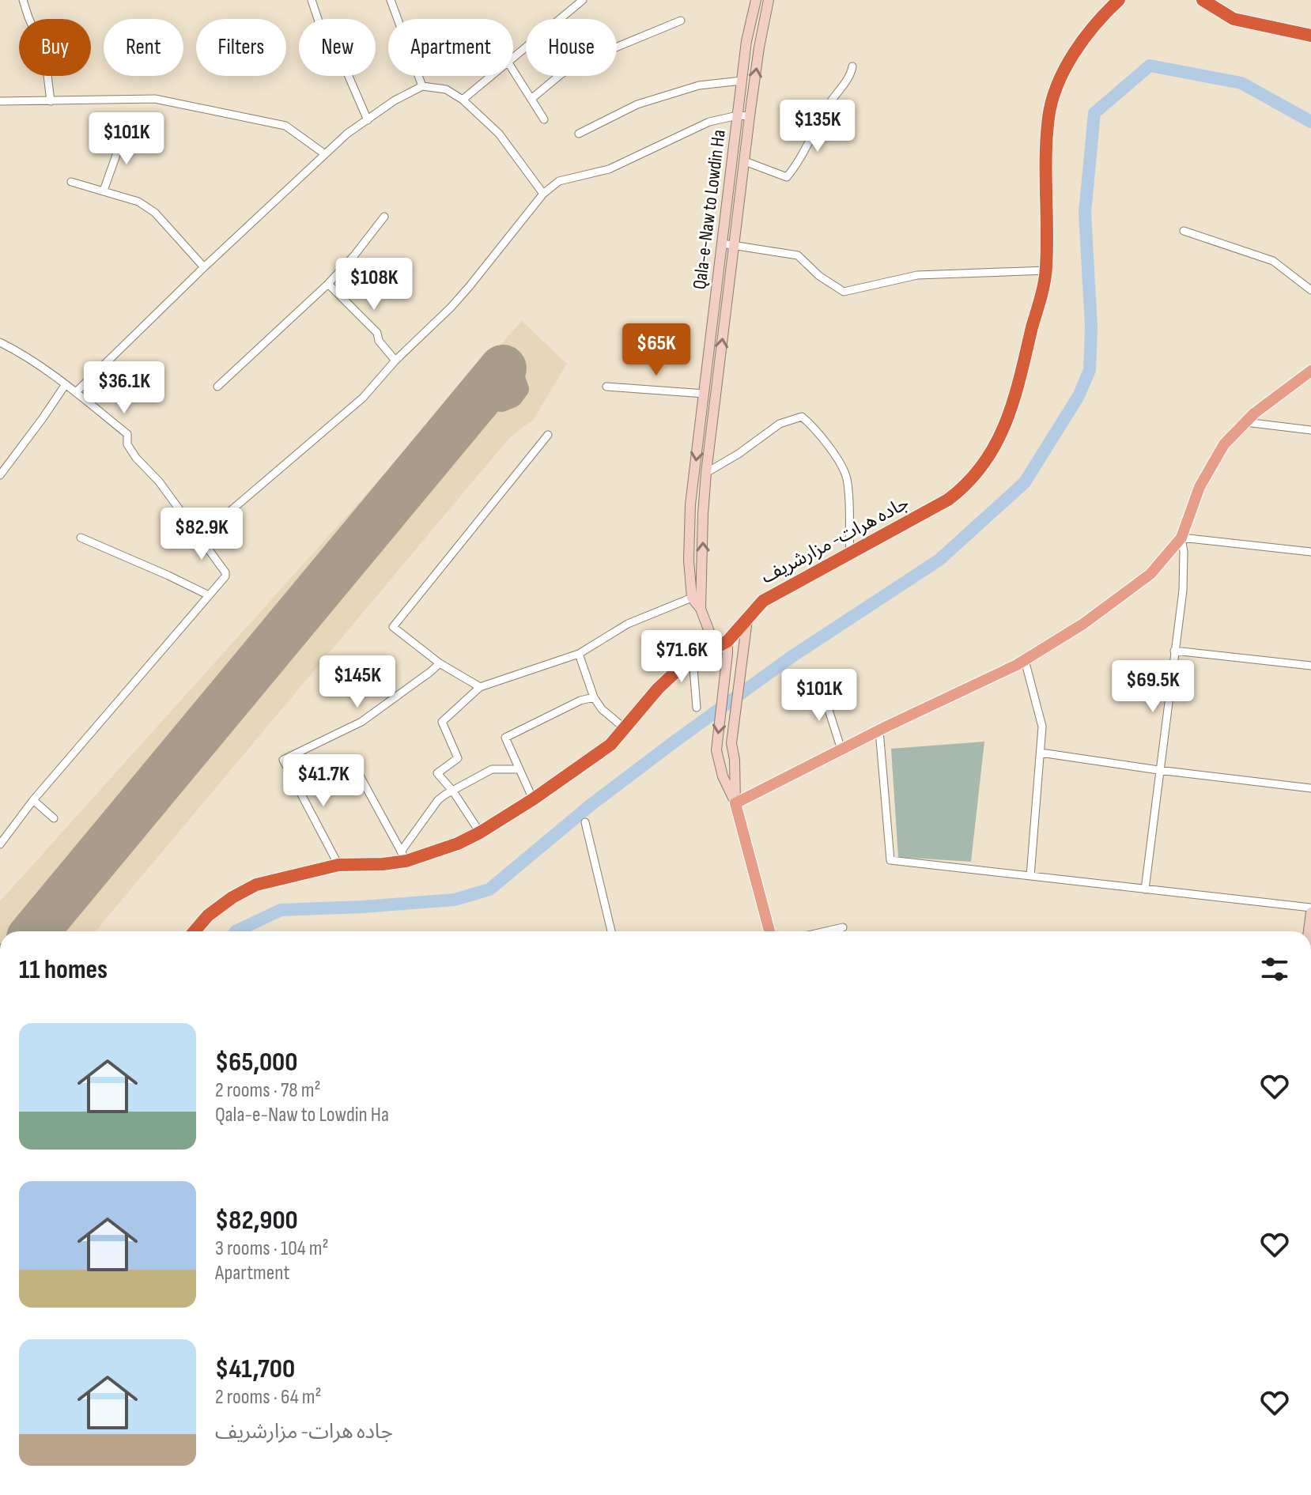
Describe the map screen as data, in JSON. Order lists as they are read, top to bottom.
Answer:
{
  "streets": {
    "highway": ["جاده هرات- مزارشریف"],
    "main road": ["Qala-e-Naw to Lowdin Ha"]
  },
  "crossings": [
    ["Qala-e-Naw to Lowdin Ha", "جاده هرات- مزارشریف"]
  ],
  "page": {
    "chip": [
      "Buy",
      "Rent",
      "Filters",
      "New",
      "Apartment",
      "House"
    ],
    "price": [
      "$135K",
      "$101K",
      "$108K",
      "$65K",
      "$36.1K",
      "$82.9K",
      "$71.6K",
      "$145K",
      "$69.5K",
      "$101K",
      "$41.7K"
    ],
    "heading": "11 homes",
    "list": [
      {
        "name": "$65,000",
        "note": "2 rooms · 78 m² · Qala-e-Naw to Lowdin Ha"
      },
      {
        "name": "$82,900",
        "note": "3 rooms · 104 m² · Apartment"
      },
      {
        "name": "$41,700",
        "note": "2 rooms · 64 m² · جاده هرات- مزارشریف"
      }
    ]
  }
}
